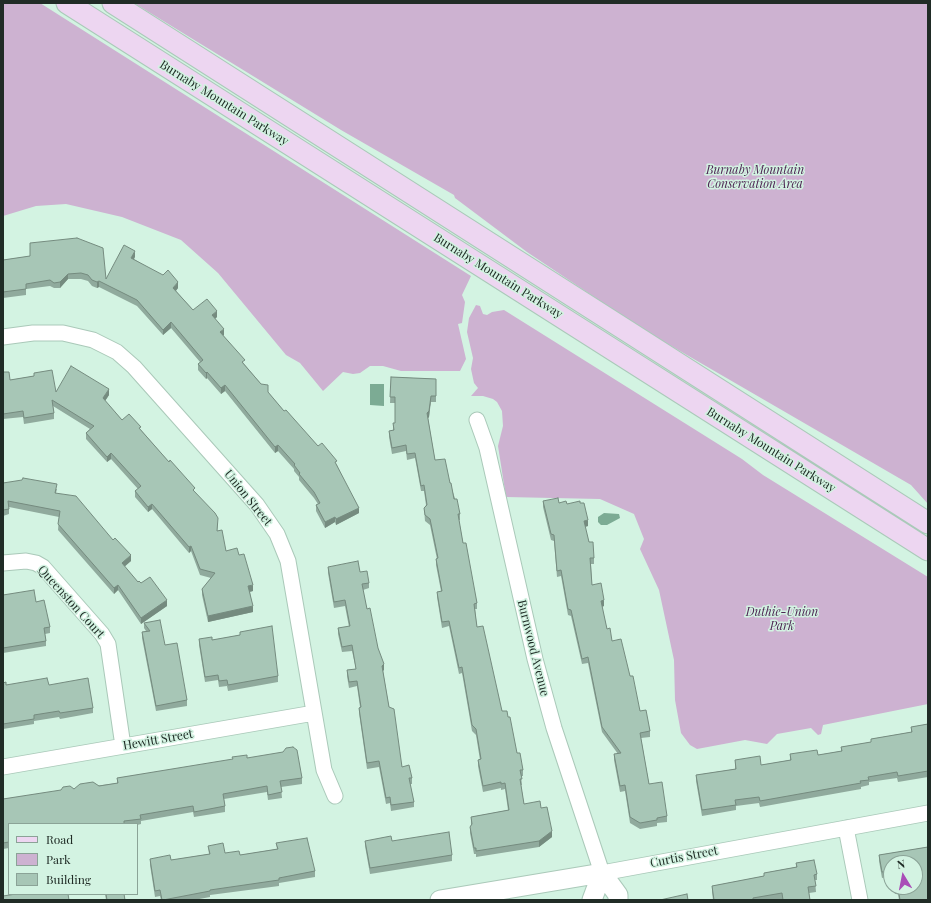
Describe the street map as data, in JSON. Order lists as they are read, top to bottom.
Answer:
{
  "streets": {
    "main road": ["Burnaby Mountain Parkway"],
    "street": [
      "Union Street",
      "Queenston Court",
      "Burnwood Avenue",
      "Hewitt Street",
      "Curtis Street"
    ]
  },
  "crossings": [
    ["Union Street", "Hewitt Street"],
    ["Queenston Court", "Hewitt Street"],
    ["Burnwood Avenue", "Curtis Street"]
  ],
  "parks": ["Burnaby Mountain Conservation Area", "Duthie-Union Park"],
  "legend": ["Road", "Park", "Building"],
  "north": "top"
}
